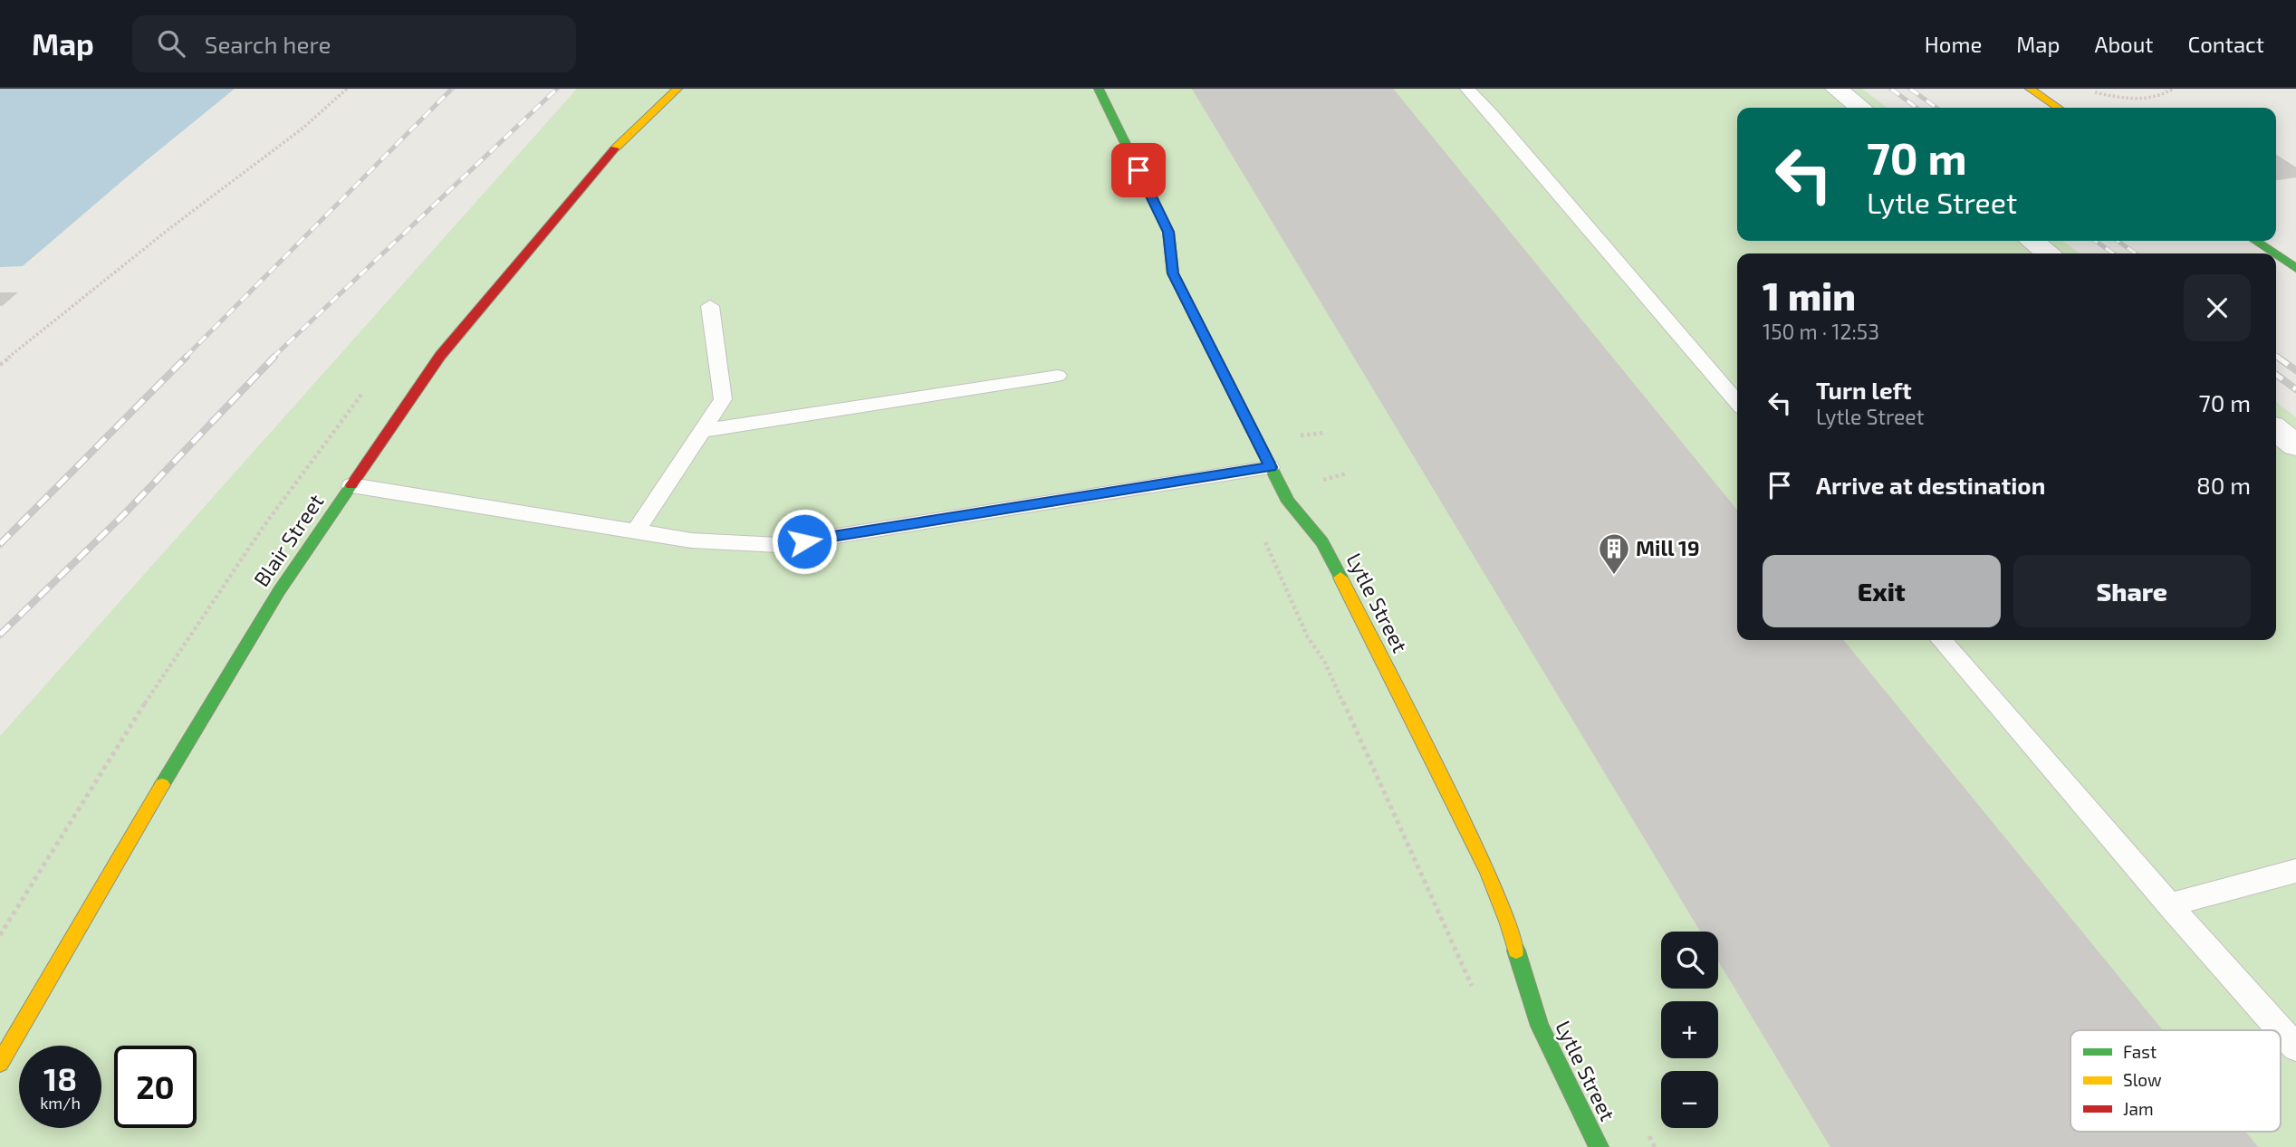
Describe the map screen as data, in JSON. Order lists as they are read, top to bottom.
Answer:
{
  "streets": {
    "street": ["Blair Street", "Lytle Street"]
  },
  "places": {
    "building": ["Mill 19"]
  },
  "legend": ["Fast", "Slow", "Jam"],
  "page": {
    "header": "Map",
    "search": "Search here",
    "nav": [
      "Home",
      "Map",
      "About",
      "Contact"
    ],
    "turn": ["70 m", "Lytle Street"],
    "heading": ["1 min", "150 m · 12:53"],
    "list": [
      {
        "name": "Turn left",
        "note": "Lytle Street",
        "value": "70 m"
      },
      {
        "name": "Arrive at destination",
        "value": "80 m"
      }
    ],
    "buttons": ["Exit", "Share"],
    "map_buttons": ["+", "−"],
    "speed": "18 km/h",
    "limit": "20"
  }
}
